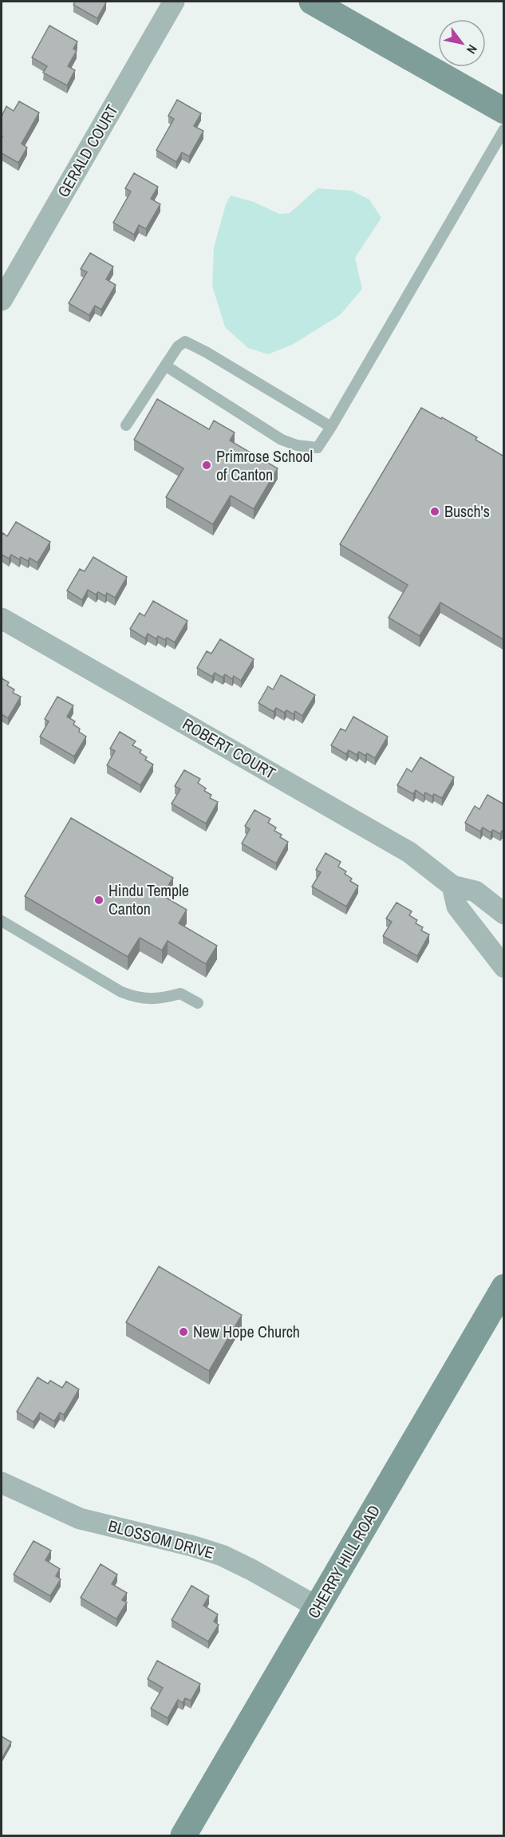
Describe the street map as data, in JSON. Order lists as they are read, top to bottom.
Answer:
{
  "streets": {
    "main road": ["CHERRY HILL ROAD"],
    "street": ["GERALD COURT", "ROBERT COURT", "BLOSSOM DRIVE"]
  },
  "crossings": [
    ["BLOSSOM DRIVE", "CHERRY HILL ROAD"]
  ],
  "places": [
    "Primrose School of Canton",
    "Busch's",
    "Hindu Temple Canton",
    "New Hope Church"
  ],
  "north": "bottom right"
}
